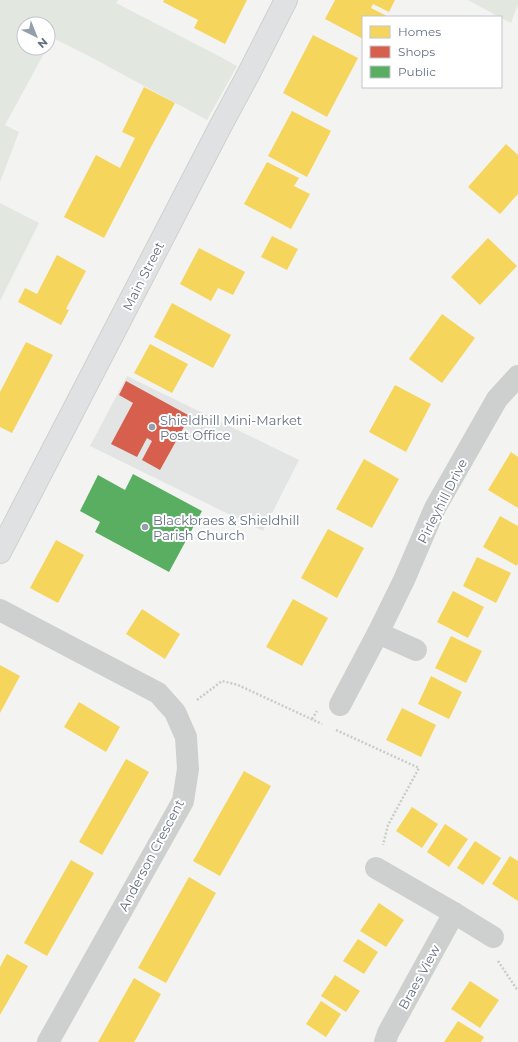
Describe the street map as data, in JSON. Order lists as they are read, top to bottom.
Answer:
{
  "streets": {
    "main road": ["Main Street"],
    "street": ["Pirleyhill Drive", "Anderson Crescent", "Braes View"]
  },
  "places": ["Shieldhill Mini-Market Post Office", "Blackbraes & Shieldhill Parish Church"],
  "legend": ["Homes", "Shops", "Public"],
  "north": "bottom right"
}
